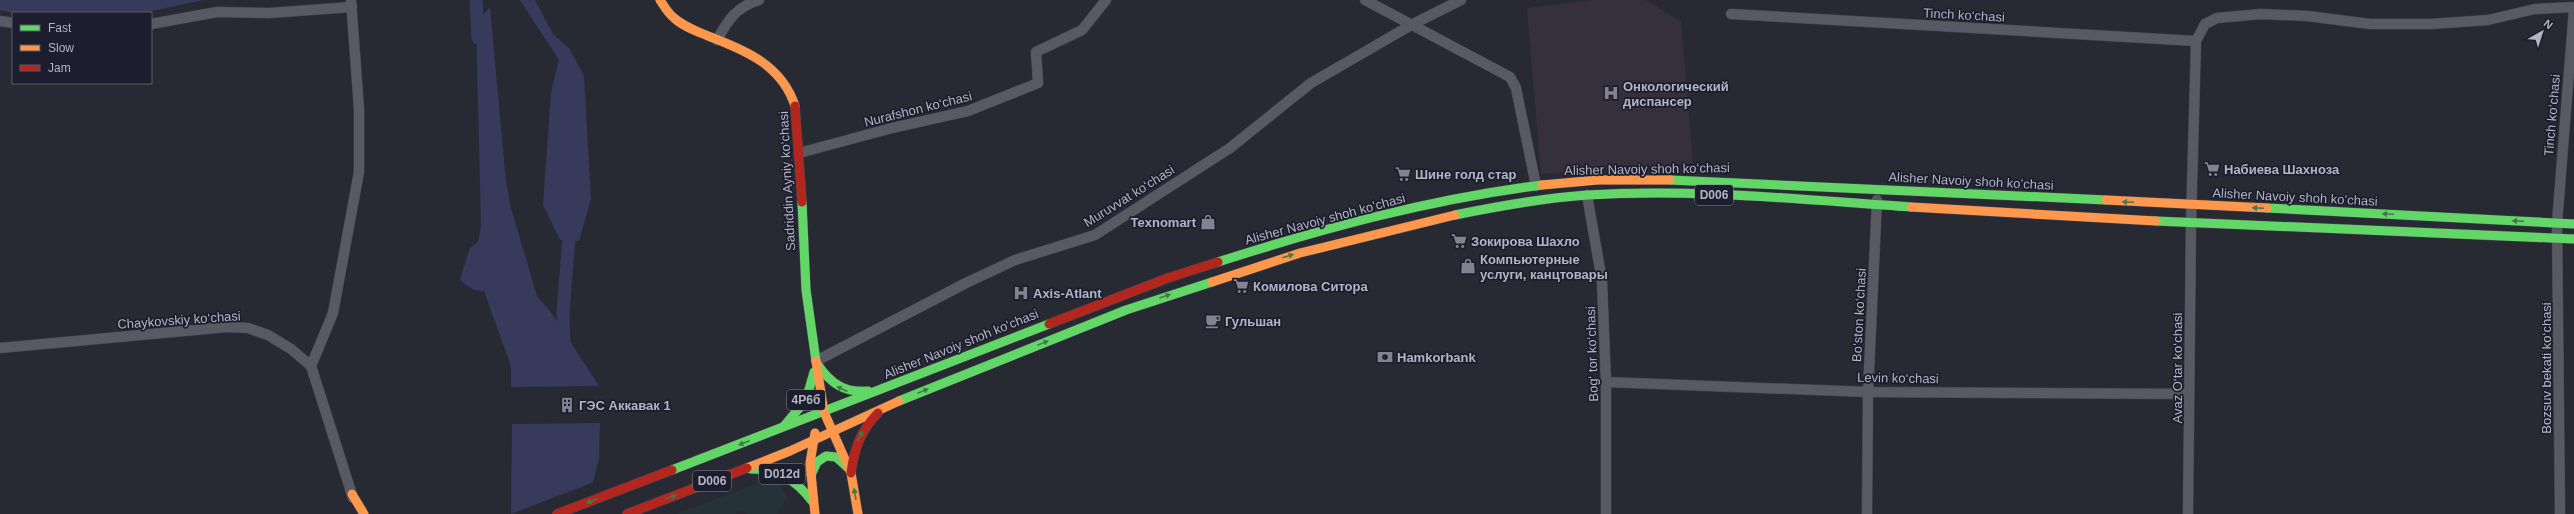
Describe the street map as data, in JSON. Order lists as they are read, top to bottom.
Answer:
{
  "streets": {
    "main road": [
      "Alisher Navoiy shoh koʻchasi",
      "Sadriddin Ayniy ko‘chasi",
      "D006",
      "4Р6б",
      "D012d"
    ],
    "street": [
      "Tinch ko‘chasi",
      "Nurafshon ko‘chasi",
      "Muruvvat ko‘chasi",
      "Bo‘ston ko‘chasi",
      "Chaykovskiy ko‘chasi",
      "Bog‘ tor ko‘chasi",
      "Avaz O‘tar ko‘chasi",
      "Bozsuv bekati ko‘chasi",
      "Levin ko‘chasi"
    ]
  },
  "crossings": [
    ["Tinch ko‘chasi", "Alisher Navoiy shoh koʻchasi"],
    ["Tinch ko‘chasi", "Bozsuv bekati ko‘chasi"],
    ["Nurafshon ko‘chasi", "Sadriddin Ayniy ko‘chasi"],
    ["Alisher Navoiy shoh koʻchasi", "Sadriddin Ayniy ko‘chasi"],
    ["Alisher Navoiy shoh koʻchasi", "Bo‘ston ko‘chasi"],
    ["Alisher Navoiy shoh koʻchasi", "Bog‘ tor ko‘chasi"],
    ["Alisher Navoiy shoh koʻchasi", "Avaz O‘tar ko‘chasi"],
    ["Alisher Navoiy shoh koʻchasi", "Bozsuv bekati ko‘chasi"],
    ["Alisher Navoiy shoh koʻchasi", "4Р6б"],
    ["Alisher Navoiy shoh koʻchasi", "D012d"],
    ["Sadriddin Ayniy ko‘chasi", "Muruvvat ko‘chasi"],
    ["Sadriddin Ayniy ko‘chasi", "4Р6б"],
    ["Sadriddin Ayniy ko‘chasi", "D012d"],
    ["Muruvvat ko‘chasi", "4Р6б"],
    ["Bo‘ston ko‘chasi", "Levin ko‘chasi"],
    ["Bog‘ tor ko‘chasi", "Levin ko‘chasi"],
    ["Avaz O‘tar ko‘chasi", "Levin ko‘chasi"]
  ],
  "places": {
    "hospital": ["Онкологический диспансер", "Axis-Atlant"],
    "supermarket": [
      "Набиева Шахноза",
      "Шине голд стар",
      "Зокирова Шахло",
      "Комилова Ситора"
    ],
    "shop": ["Texnomart", "Компьютерные услуги, канцтовары"],
    "cafe": ["Гульшан"],
    "bank": ["Hamkorbank"],
    "building": ["ГЭС Аккавак 1"]
  },
  "legend": ["Fast", "Slow", "Jam"],
  "north": "top right"
}
